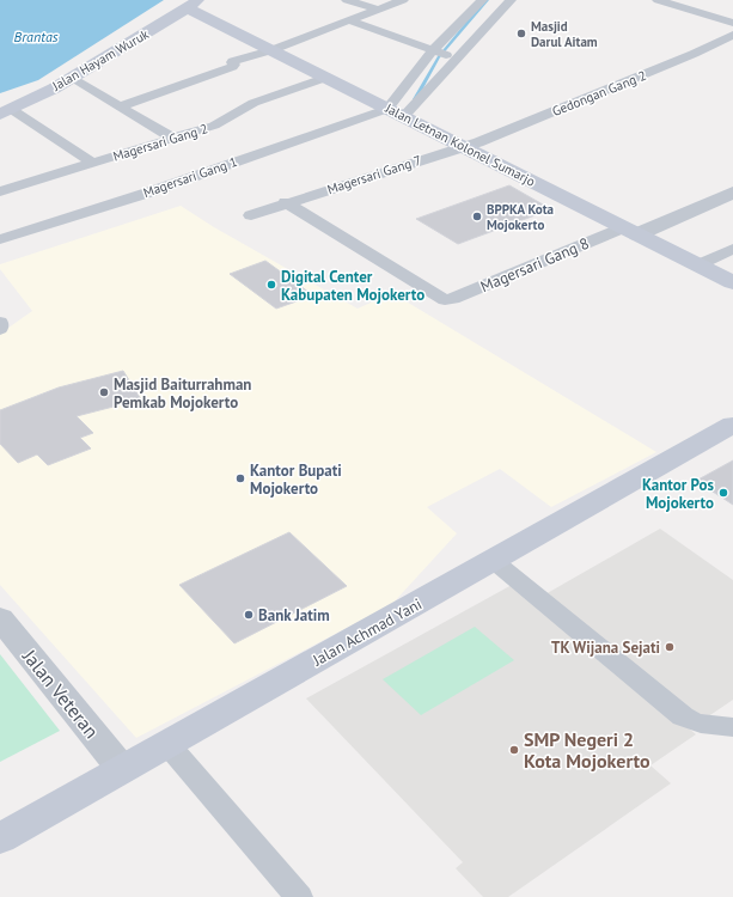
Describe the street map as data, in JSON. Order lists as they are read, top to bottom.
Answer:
{
  "streets": {
    "main road": ["Jalan Hayam Wuruk", "Jalan Letnan Kolonel Sumarjo", "Jalan Achmad Yani"],
    "street": [
      "Gedongan Gang 2",
      "Magersari Gang 2",
      "Magersari Gang 7",
      "Magersari Gang 1",
      "Magersari Gang 8",
      "Jalan Veteran"
    ]
  },
  "crossings": [
    ["Jalan Hayam Wuruk", "Jalan Letnan Kolonel Sumarjo"],
    ["Gedongan Gang 2", "Jalan Letnan Kolonel Sumarjo"],
    ["Gedongan Gang 2", "Magersari Gang 7"],
    ["Magersari Gang 2", "Jalan Letnan Kolonel Sumarjo"],
    ["Jalan Letnan Kolonel Sumarjo", "Magersari Gang 7"],
    ["Jalan Letnan Kolonel Sumarjo", "Magersari Gang 1"],
    ["Jalan Letnan Kolonel Sumarjo", "Magersari Gang 8"],
    ["Magersari Gang 7", "Magersari Gang 8"],
    ["Jalan Achmad Yani", "Jalan Veteran"]
  ],
  "water": ["Brantas"],
  "places": [
    "Masjid Darul Aitam",
    "BPPKA Kota Mojokerto",
    "Digital Center Kabupaten Mojokerto",
    "Masjid Baiturrahman Pemkab Mojokerto",
    "Kantor Bupati Mojokerto",
    "Kantor Pos Mojokerto",
    "Bank Jatim",
    "TK Wijana Sejati",
    "SMP Negeri 2 Kota Mojokerto"
  ]
}
